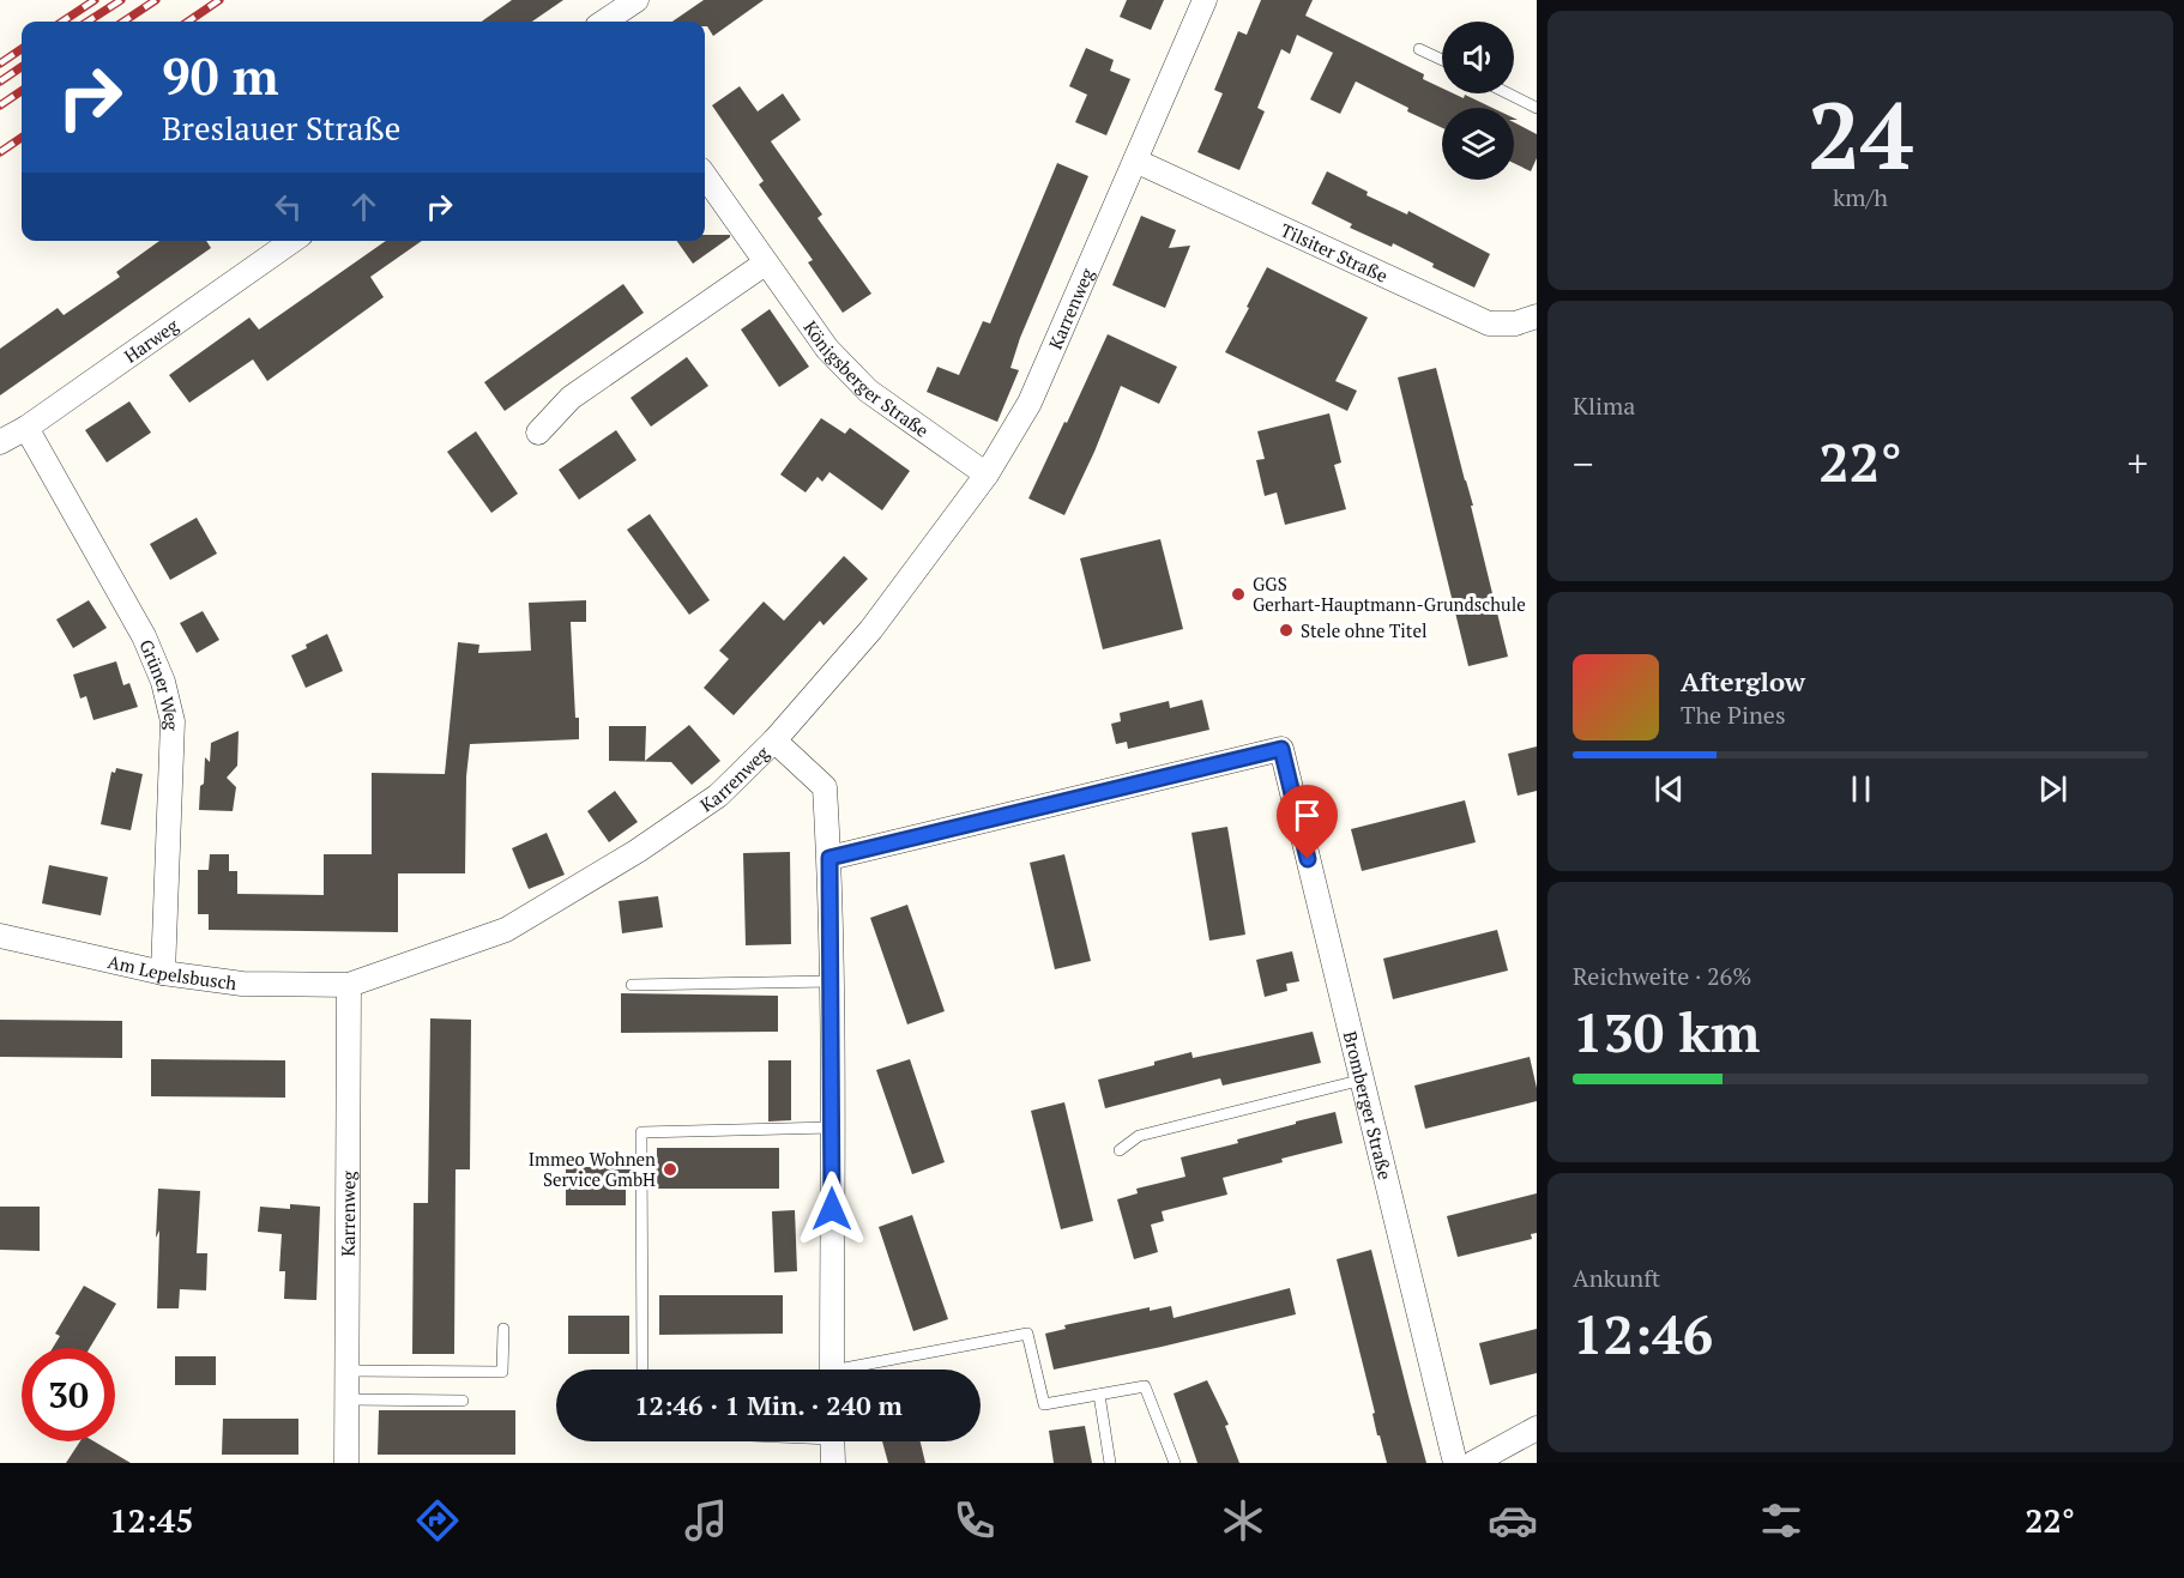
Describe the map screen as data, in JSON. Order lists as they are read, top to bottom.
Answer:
{
  "streets": {
    "street": [
      "Tilsiter Straße",
      "Karrenweg",
      "Harweg",
      "Königsberger Straße",
      "Grüner Weg",
      "Am Lepelsbusch",
      "Bromberger Straße"
    ]
  },
  "crossings": [
    ["Tilsiter Straße", "Karrenweg"],
    ["Karrenweg", "Königsberger Straße"],
    ["Karrenweg", "Am Lepelsbusch"],
    ["Harweg", "Grüner Weg"],
    ["Grüner Weg", "Am Lepelsbusch"]
  ],
  "places": ["GGS Gerhart-Hauptmann-Grundschule", "Stele ohne Titel", "Immeo Wohnen Service GmbH"],
  "page": {
    "tile": [
      ["24", "km/h"],
      "Klima",
      ["Reichweite · 26%", "130 km"],
      ["Ankunft", "12:46"]
    ],
    "turn": ["90 m", "Breslauer Straße"],
    "heat": ["−", "22°", "+"],
    "song": ["Afterglow", "The Pines"],
    "limit": "30",
    "trip": "12:46 · 1 Min. · 240 m",
    "tabs": ["12:45", "22°"]
  }
}
